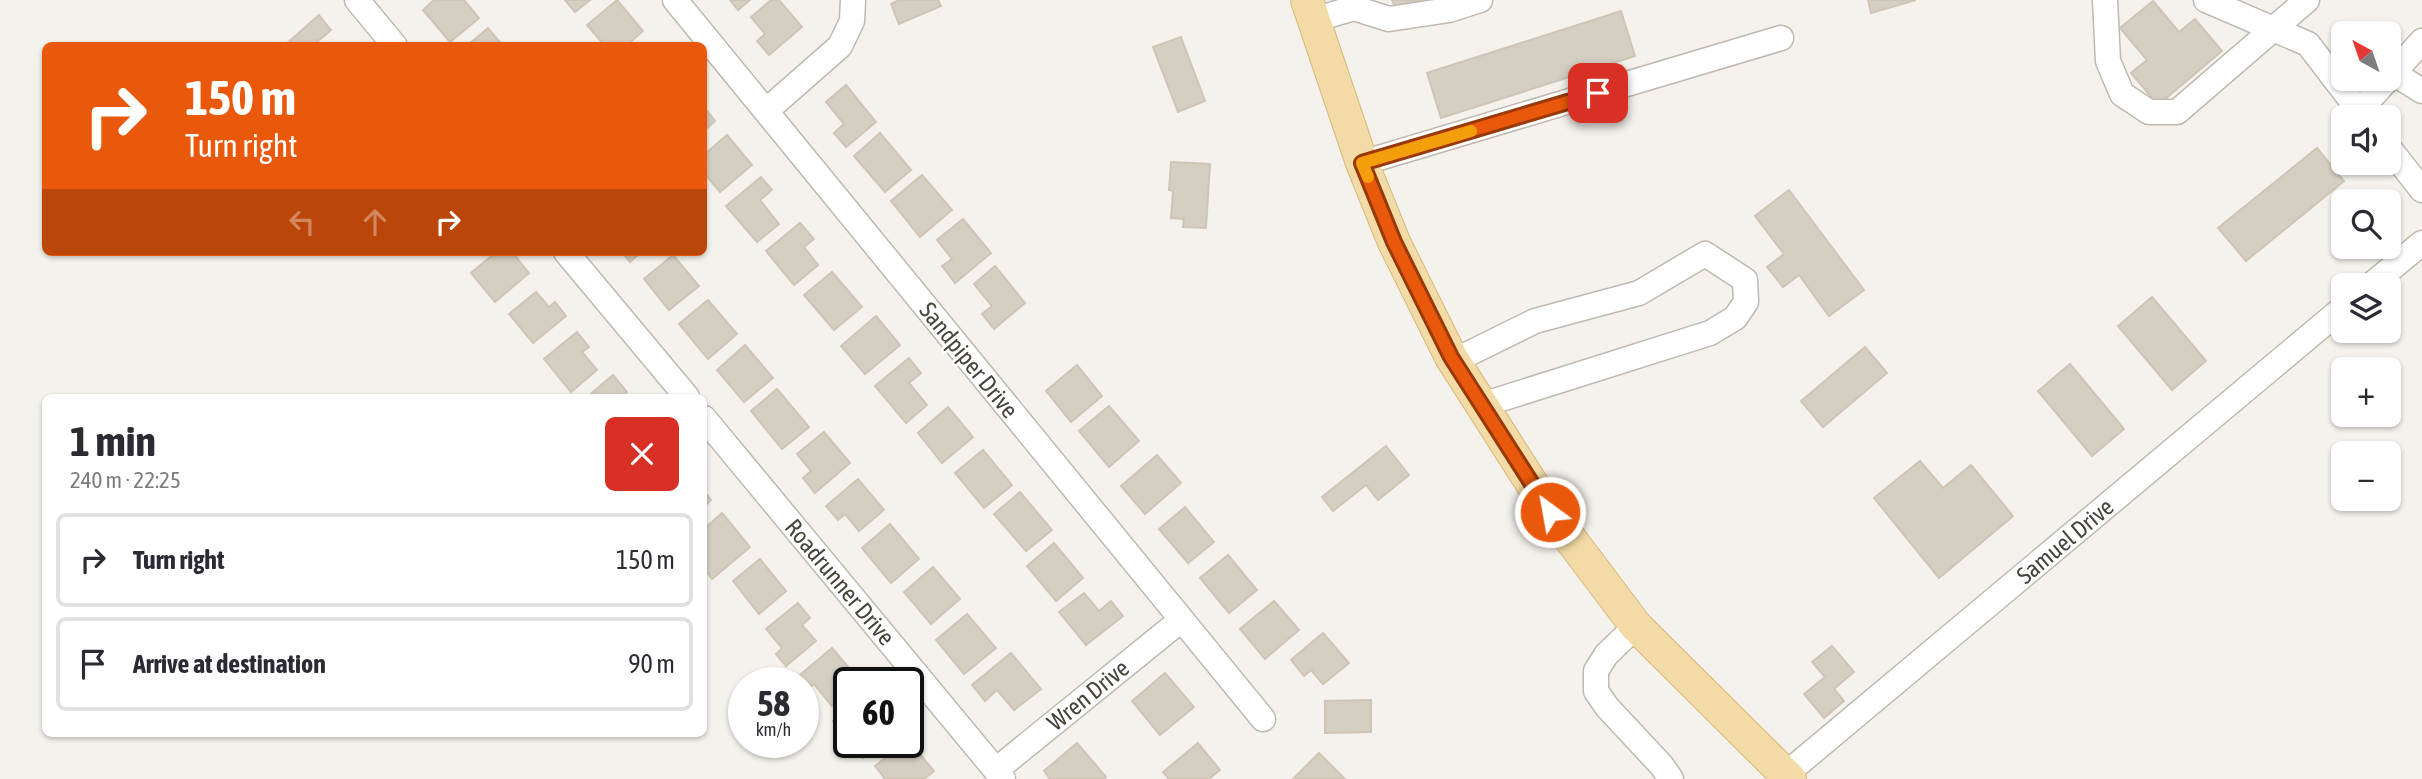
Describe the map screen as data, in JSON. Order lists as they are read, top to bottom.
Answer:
{
  "streets": {
    "street": [
      "Sandpiper Drive",
      "Samuel Drive",
      "Roadrunner Drive",
      "Wren Drive"
    ]
  },
  "crossings": [
    ["Sandpiper Drive", "Wren Drive"],
    ["Roadrunner Drive", "Wren Drive"]
  ],
  "north": "top left",
  "page": {
    "map_buttons": ["+", "−"],
    "turn": ["150 m", "Turn right"],
    "heading": ["1 min", "240 m · 22:25"],
    "list": [
      {
        "name": "Turn right",
        "value": "150 m"
      },
      {
        "name": "Arrive at destination",
        "value": "90 m"
      }
    ],
    "speed": "58 km/h",
    "limit": "60"
  }
}
